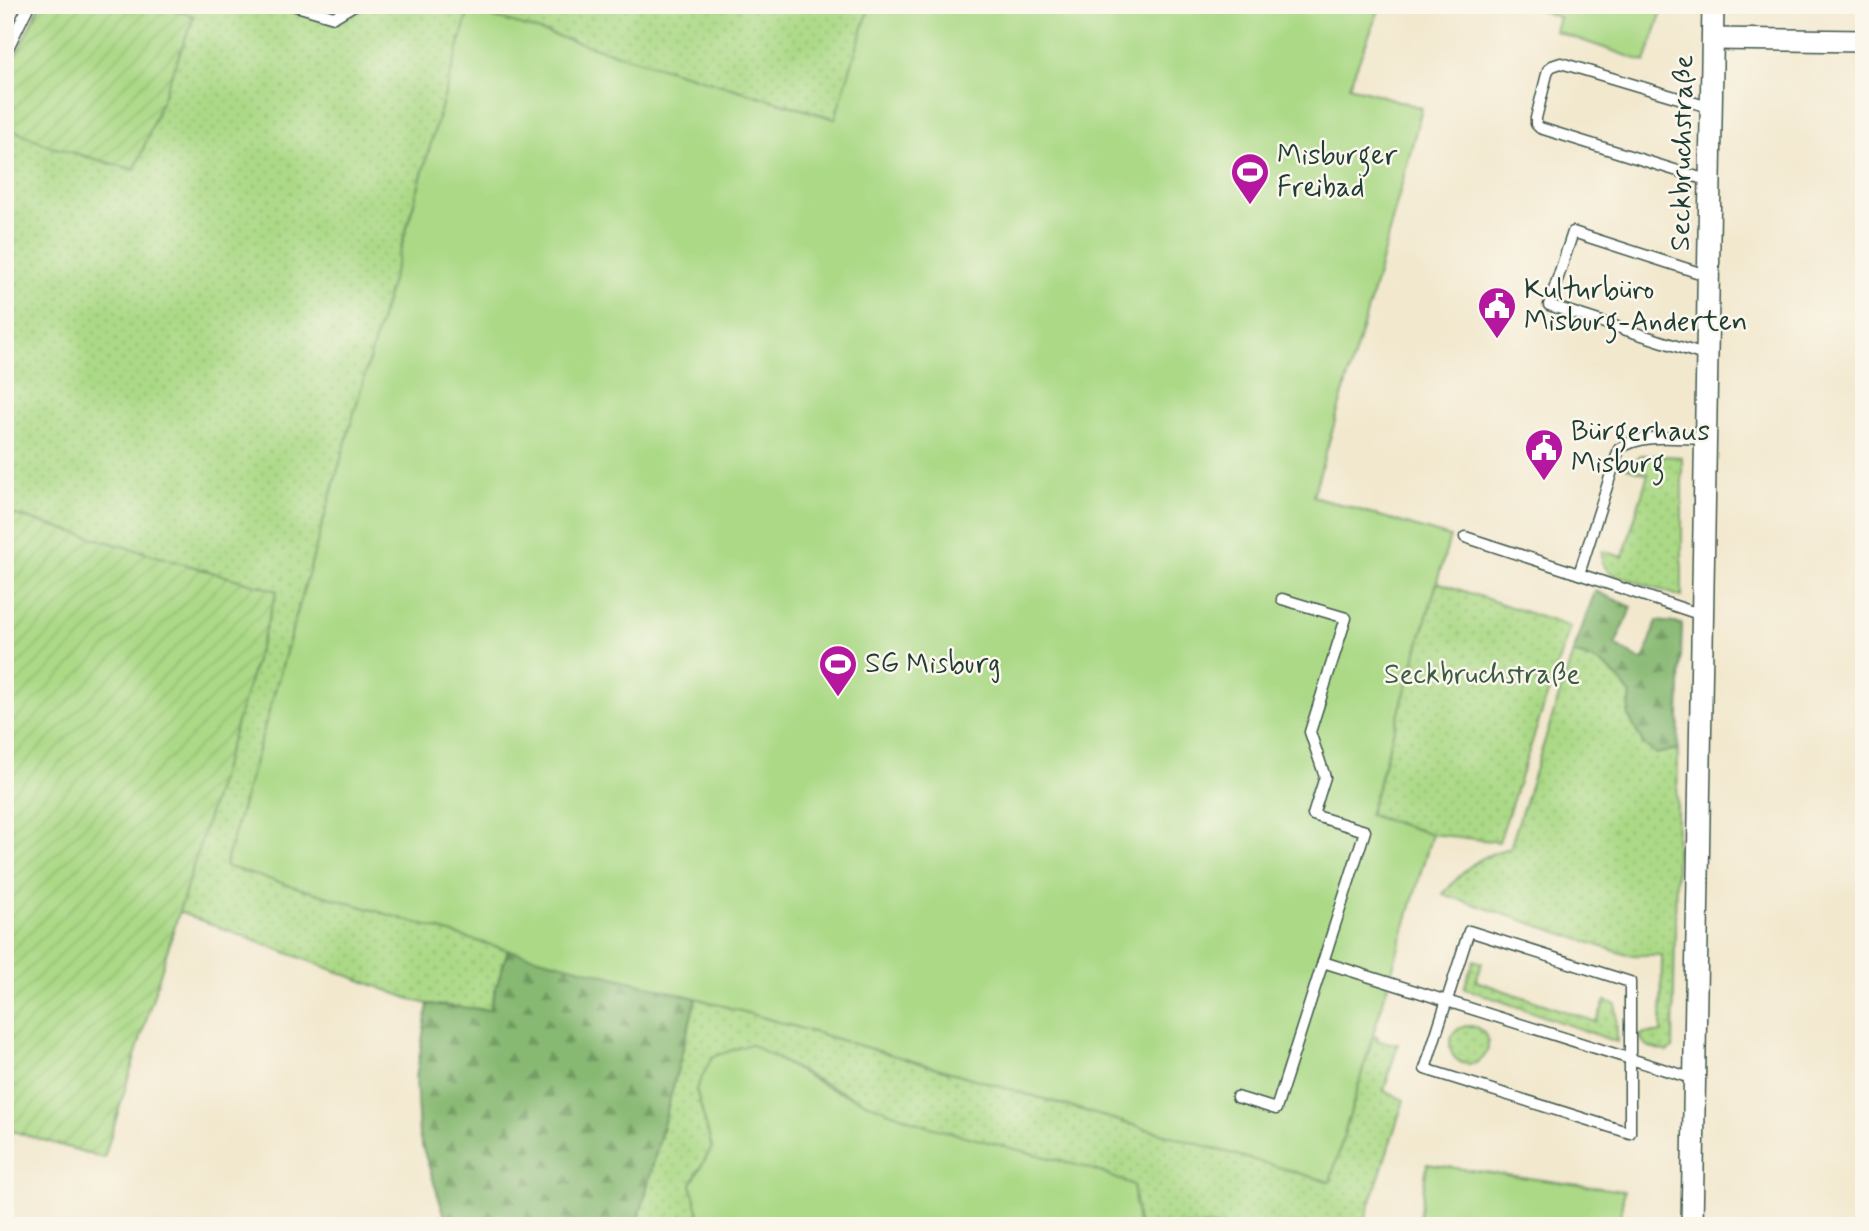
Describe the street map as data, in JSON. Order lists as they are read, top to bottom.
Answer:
{
  "streets": {
    "street": ["Seckbruchstraße"]
  },
  "parks": ["Seckbruchstraße"],
  "places": {
    "sports": ["Misburger Freibad", "SG Misburg"],
    "public building": ["Kulturbüro Misburg-Anderten", "Bürgerhaus Misburg"]
  }
}
